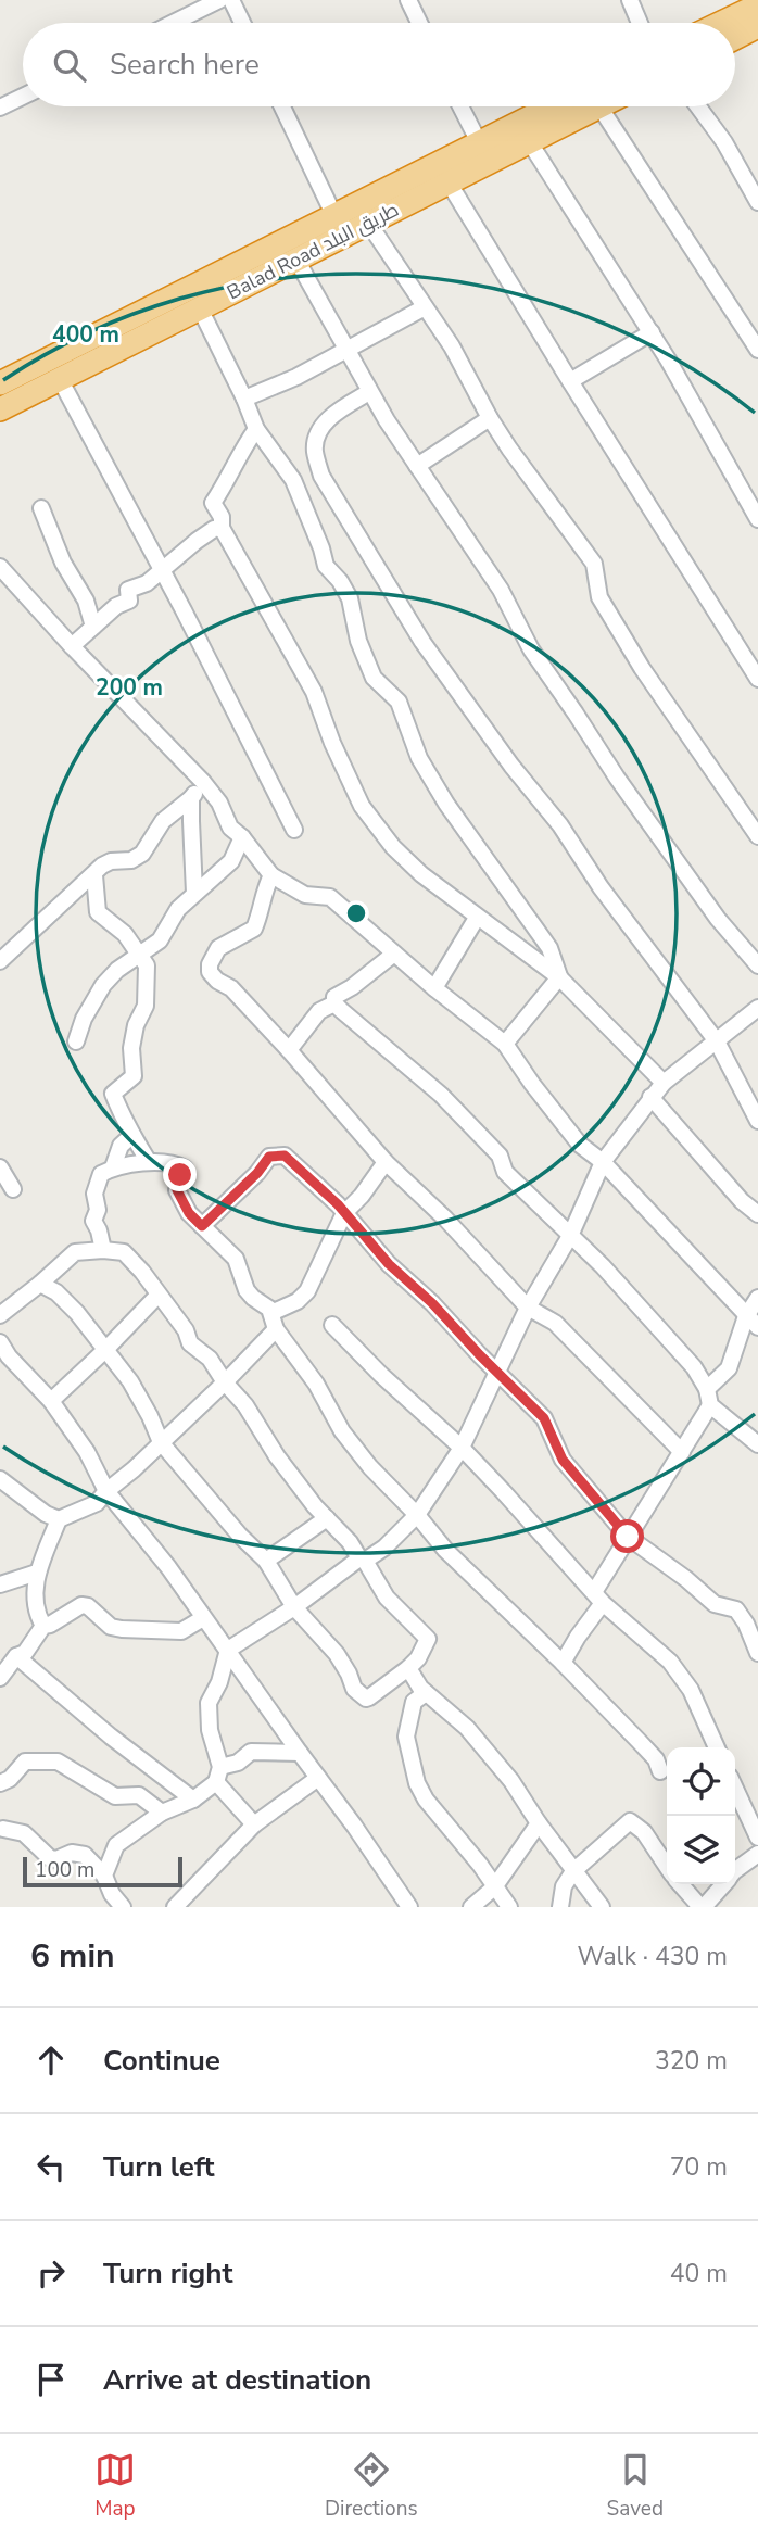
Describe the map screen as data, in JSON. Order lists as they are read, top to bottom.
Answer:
{
  "streets": {
    "highway": ["Balad Road طريق البلد"]
  },
  "scale_bar": "100 m",
  "page": {
    "search": "Search here",
    "scale": "100 m",
    "heading": ["6 min", "Walk · 430 m"],
    "list": [
      ["Continue", "320 m"],
      ["Turn left", "70 m"],
      ["Turn right", "40 m"],
      "Arrive at destination"
    ],
    "nav": ["Map", "Directions", "Saved"]
  },
  "rings": ["400 m", "200 m"]
}
